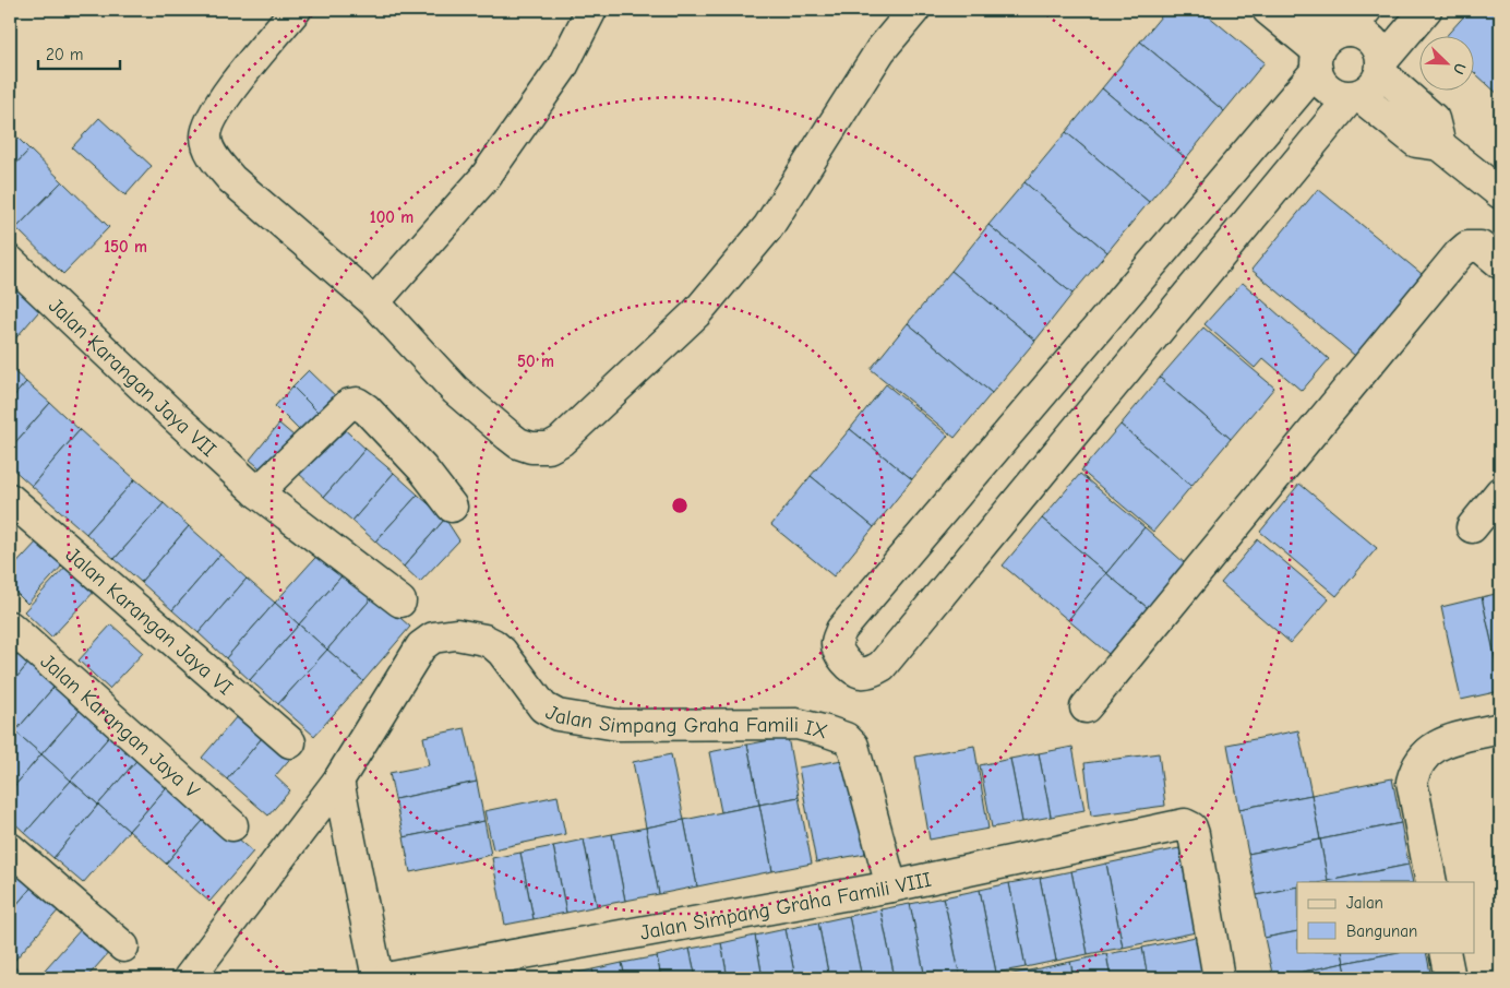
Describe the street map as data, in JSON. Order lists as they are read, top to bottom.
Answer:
{
  "streets": {
    "street": [
      "Jalan Karangan Jaya VII",
      "Jalan Karangan Jaya VI",
      "Jalan Simpang Graha Famili IX",
      "Jalan Karangan Jaya V",
      "Jalan Simpang Graha Famili VIII"
    ]
  },
  "crossings": [
    ["Jalan Simpang Graha Famili IX", "Jalan Simpang Graha Famili VIII"]
  ],
  "legend": ["Jalan", "Bangunan"],
  "scale_bar": "20 m",
  "north": "bottom right",
  "rings": ["100 m", "150 m", "50 m"]
}
